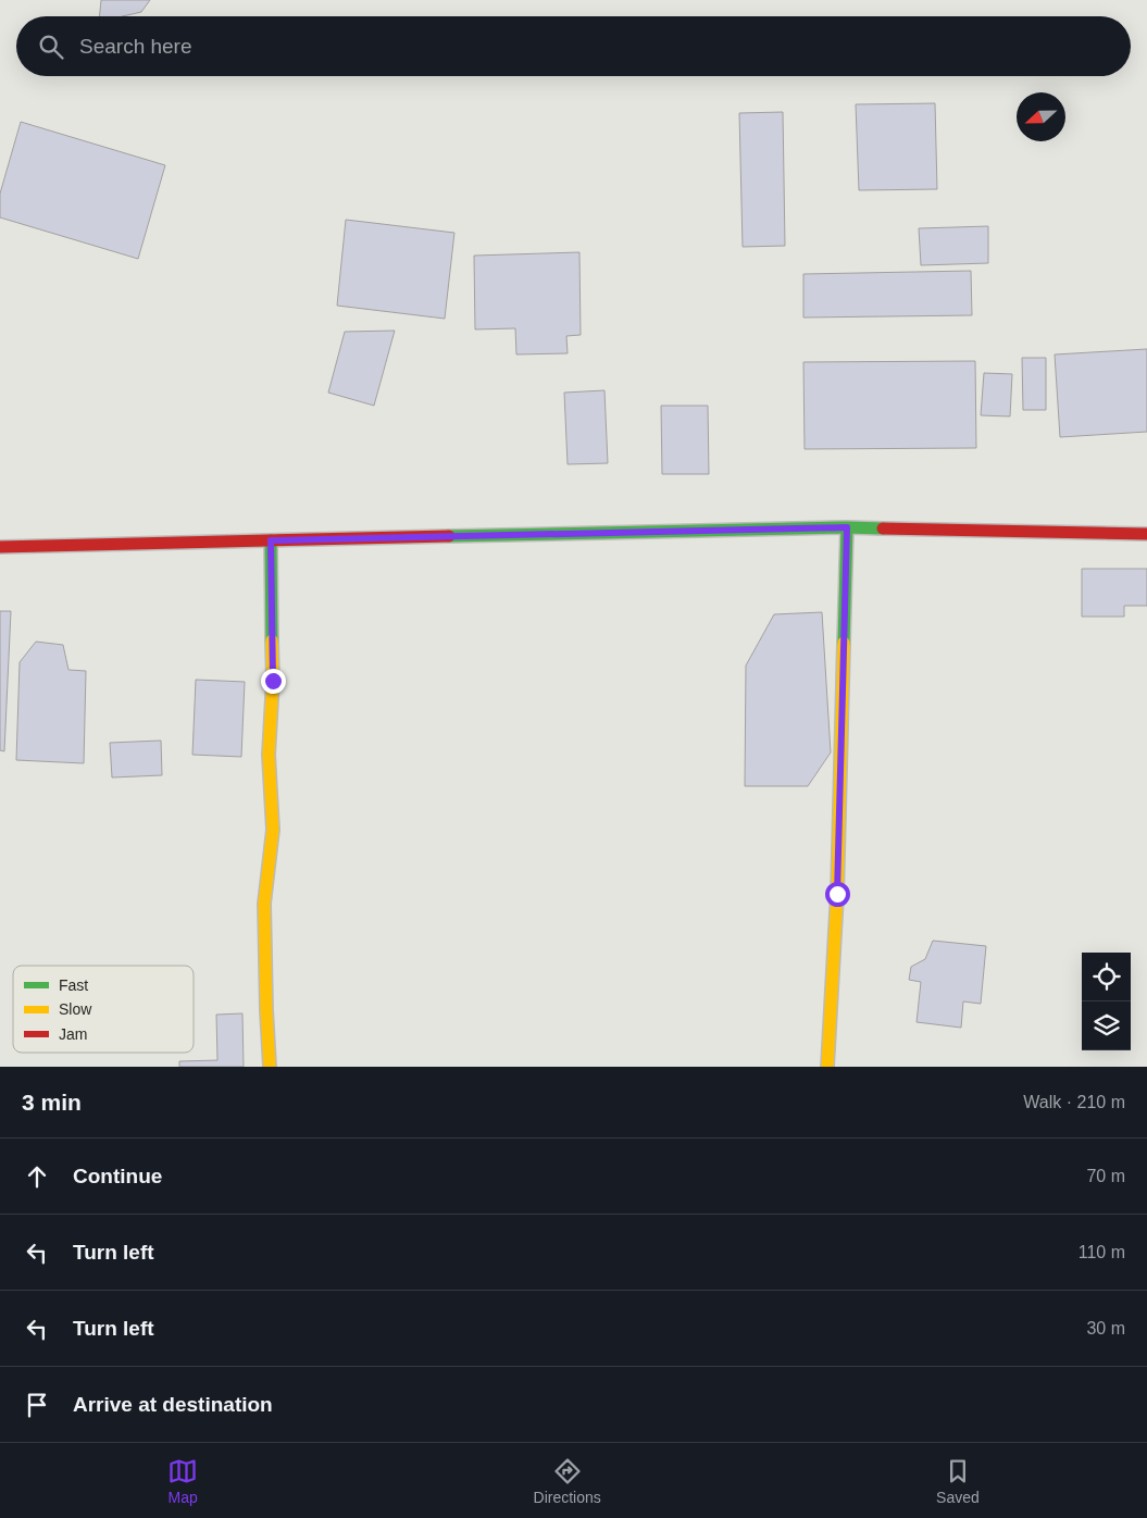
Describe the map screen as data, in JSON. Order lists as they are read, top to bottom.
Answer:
{
  "legend": ["Fast", "Slow", "Jam"],
  "north": "left",
  "page": {
    "search": "Search here",
    "heading": ["3 min", "Walk · 210 m"],
    "list": [
      ["Continue", "70 m"],
      ["Turn left", "110 m"],
      ["Turn left", "30 m"],
      "Arrive at destination"
    ],
    "nav": ["Map", "Directions", "Saved"]
  }
}
